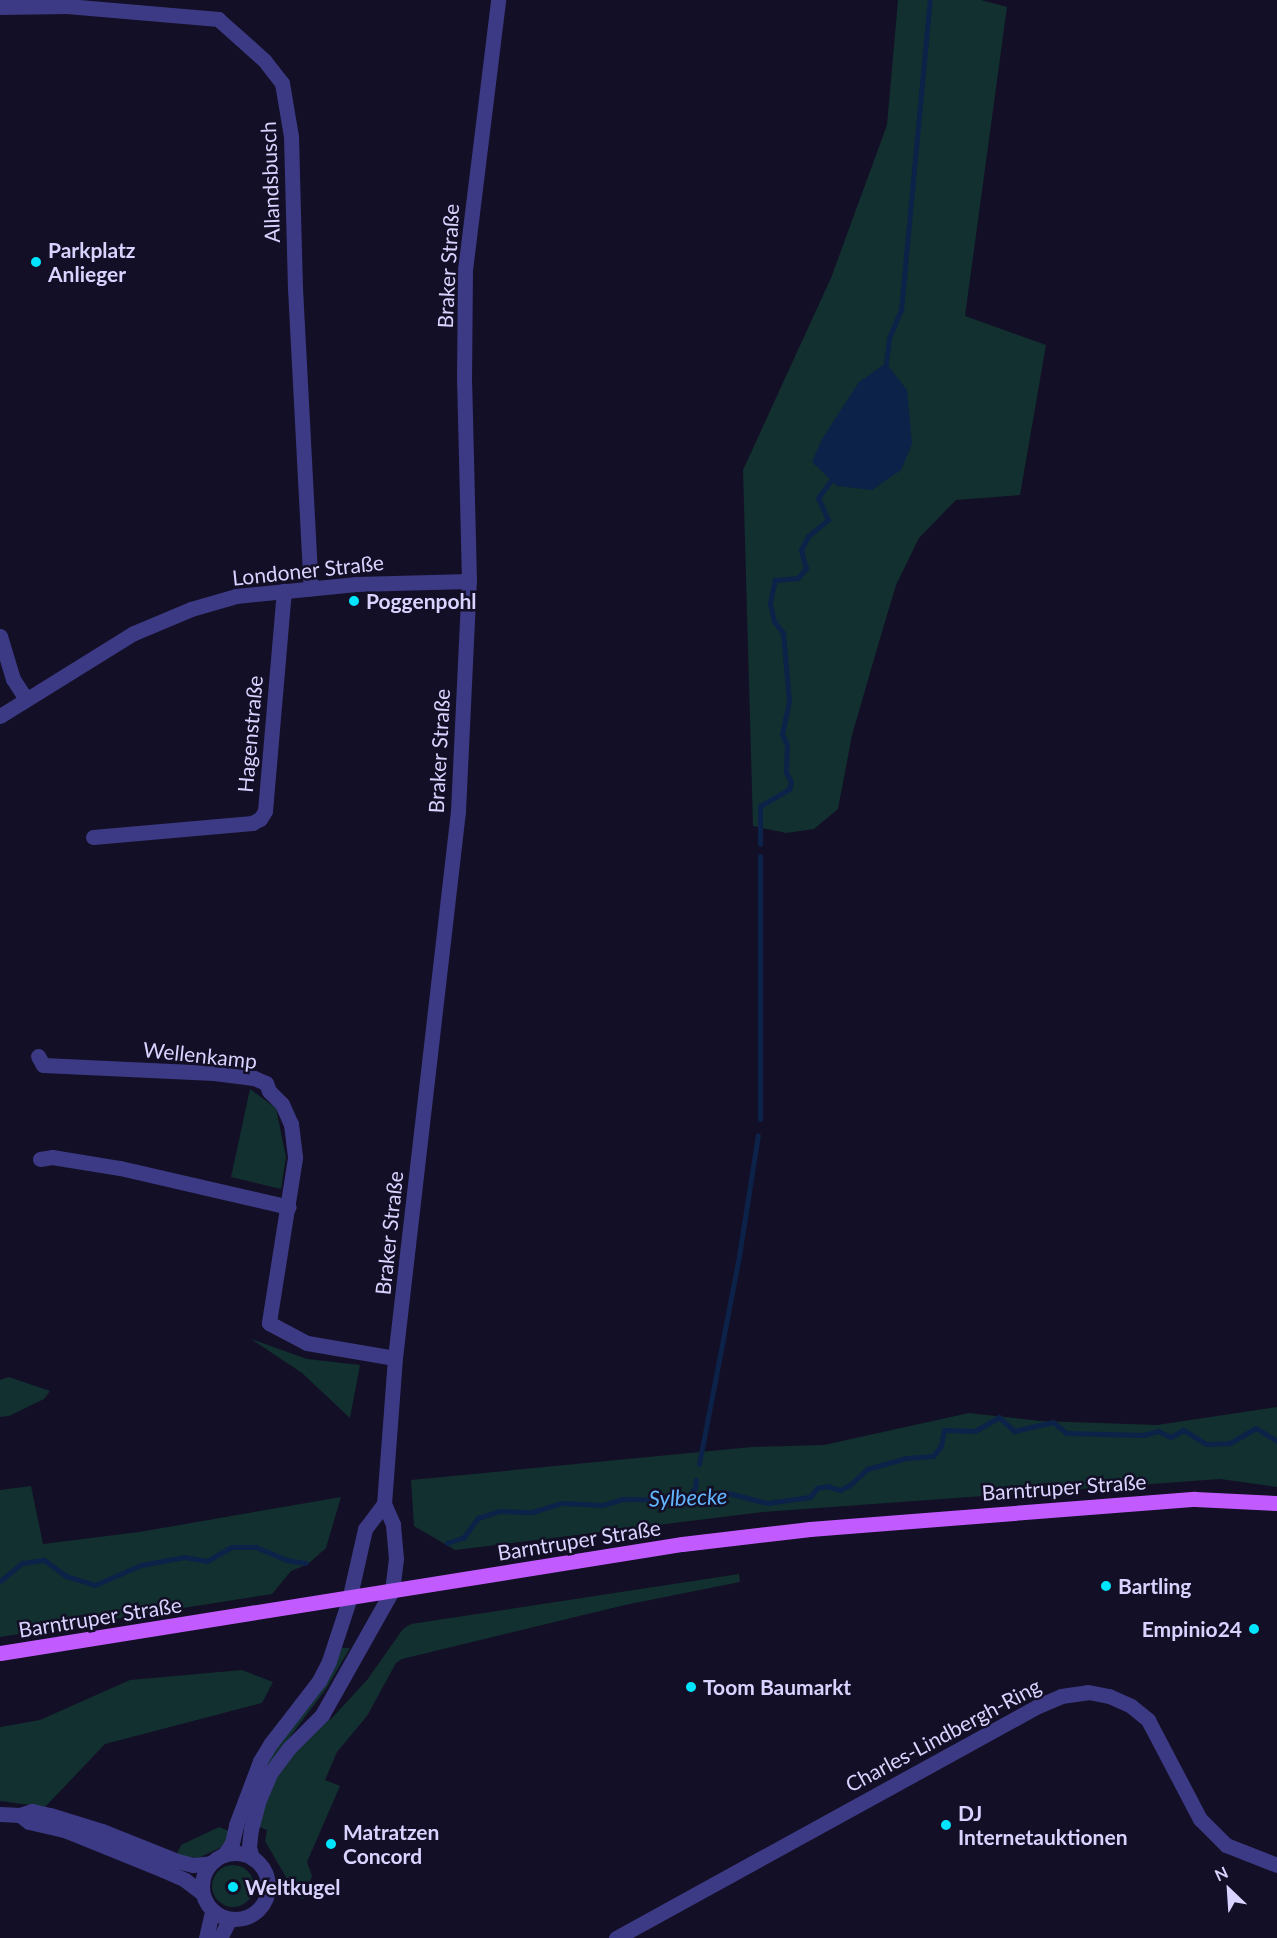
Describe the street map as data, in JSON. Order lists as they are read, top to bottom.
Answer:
{
  "streets": {
    "main road": ["Barntruper Straße"],
    "street": [
      "Allandsbusch",
      "Braker Straße",
      "Londoner Straße",
      "Hagenstraße",
      "Wellenkamp",
      "Charles-Lindbergh-Ring"
    ]
  },
  "crossings": [
    ["Allandsbusch", "Londoner Straße"],
    ["Braker Straße", "Londoner Straße"],
    ["Braker Straße", "Wellenkamp"],
    ["Braker Straße", "Barntruper Straße"],
    ["Londoner Straße", "Hagenstraße"]
  ],
  "water": ["Sylbecke"],
  "places": [
    "Parkplatz Anlieger",
    "Poggenpohl",
    "Bartling",
    "Empinio24",
    "Toom Baumarkt",
    "DJ Internetauktionen",
    "Matratzen Concord",
    "Weltkugel"
  ],
  "north": "top left"
}
